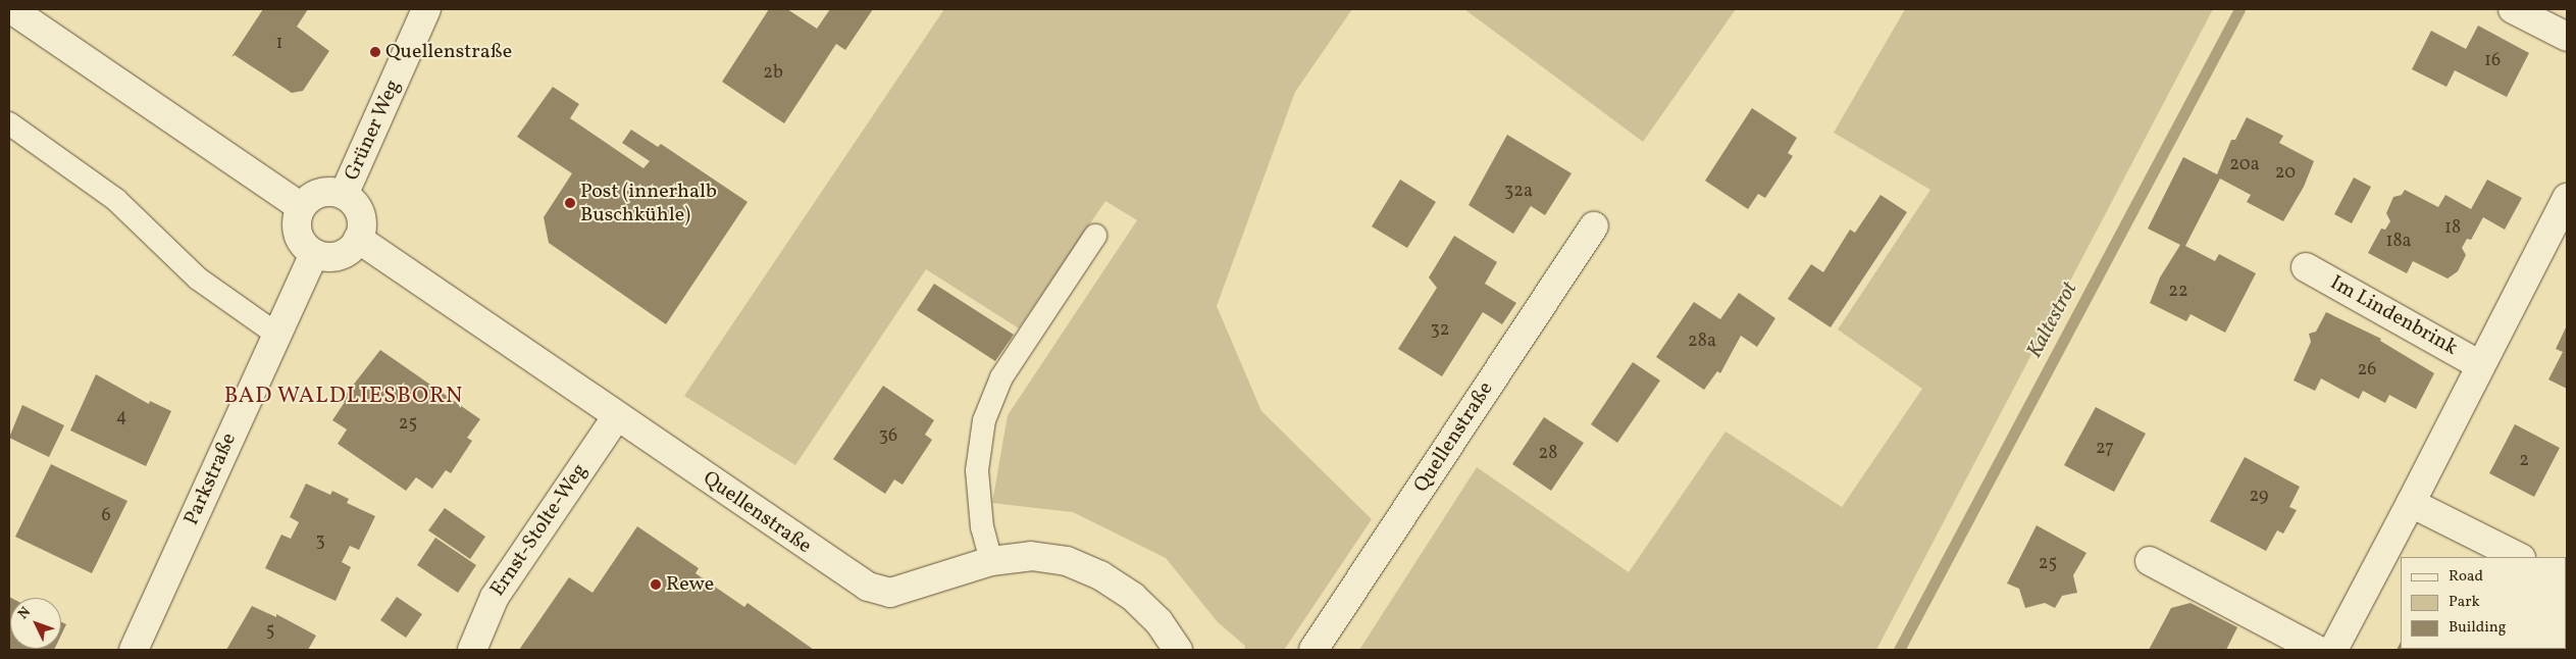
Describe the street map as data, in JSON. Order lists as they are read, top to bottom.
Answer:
{
  "streets": {
    "street": [
      "Grüner Weg",
      "Im Lindenbrink",
      "Quellenstraße",
      "Parkstraße",
      "Ernst-Stolte-Weg"
    ]
  },
  "crossings": [
    ["Grüner Weg", "Quellenstraße"],
    ["Grüner Weg", "Parkstraße"],
    ["Quellenstraße", "Parkstraße"],
    ["Quellenstraße", "Ernst-Stolte-Weg"]
  ],
  "districts": ["BAD WALDLIESBORN"],
  "water": ["Kaltestrot"],
  "places": ["Quellenstraße", "Post (innerhalb Buschkühle)", "Rewe"],
  "house_numbers": [
    "1",
    "16",
    "2b",
    "20a",
    "20",
    "32a",
    "18",
    "18a",
    "22",
    "32",
    "28a",
    "26",
    "4",
    "25",
    "36",
    "27",
    "28",
    "2",
    "29",
    "6",
    "3",
    "25",
    "5"
  ],
  "legend": ["Road", "Park", "Building"],
  "north": "top left"
}
